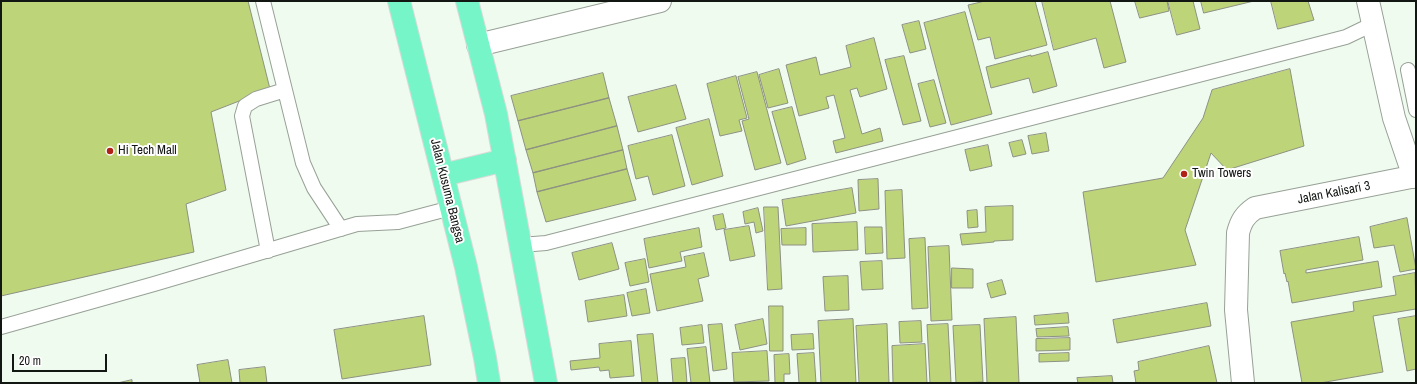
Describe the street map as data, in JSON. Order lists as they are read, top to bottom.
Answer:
{
  "streets": {
    "highway": ["Jalan Kusuma Bangsa"],
    "street": ["Jalan Kalisari 3"]
  },
  "places": ["Hi Tech Mall", "Twin Towers"],
  "scale_bar": "20 m"
}
